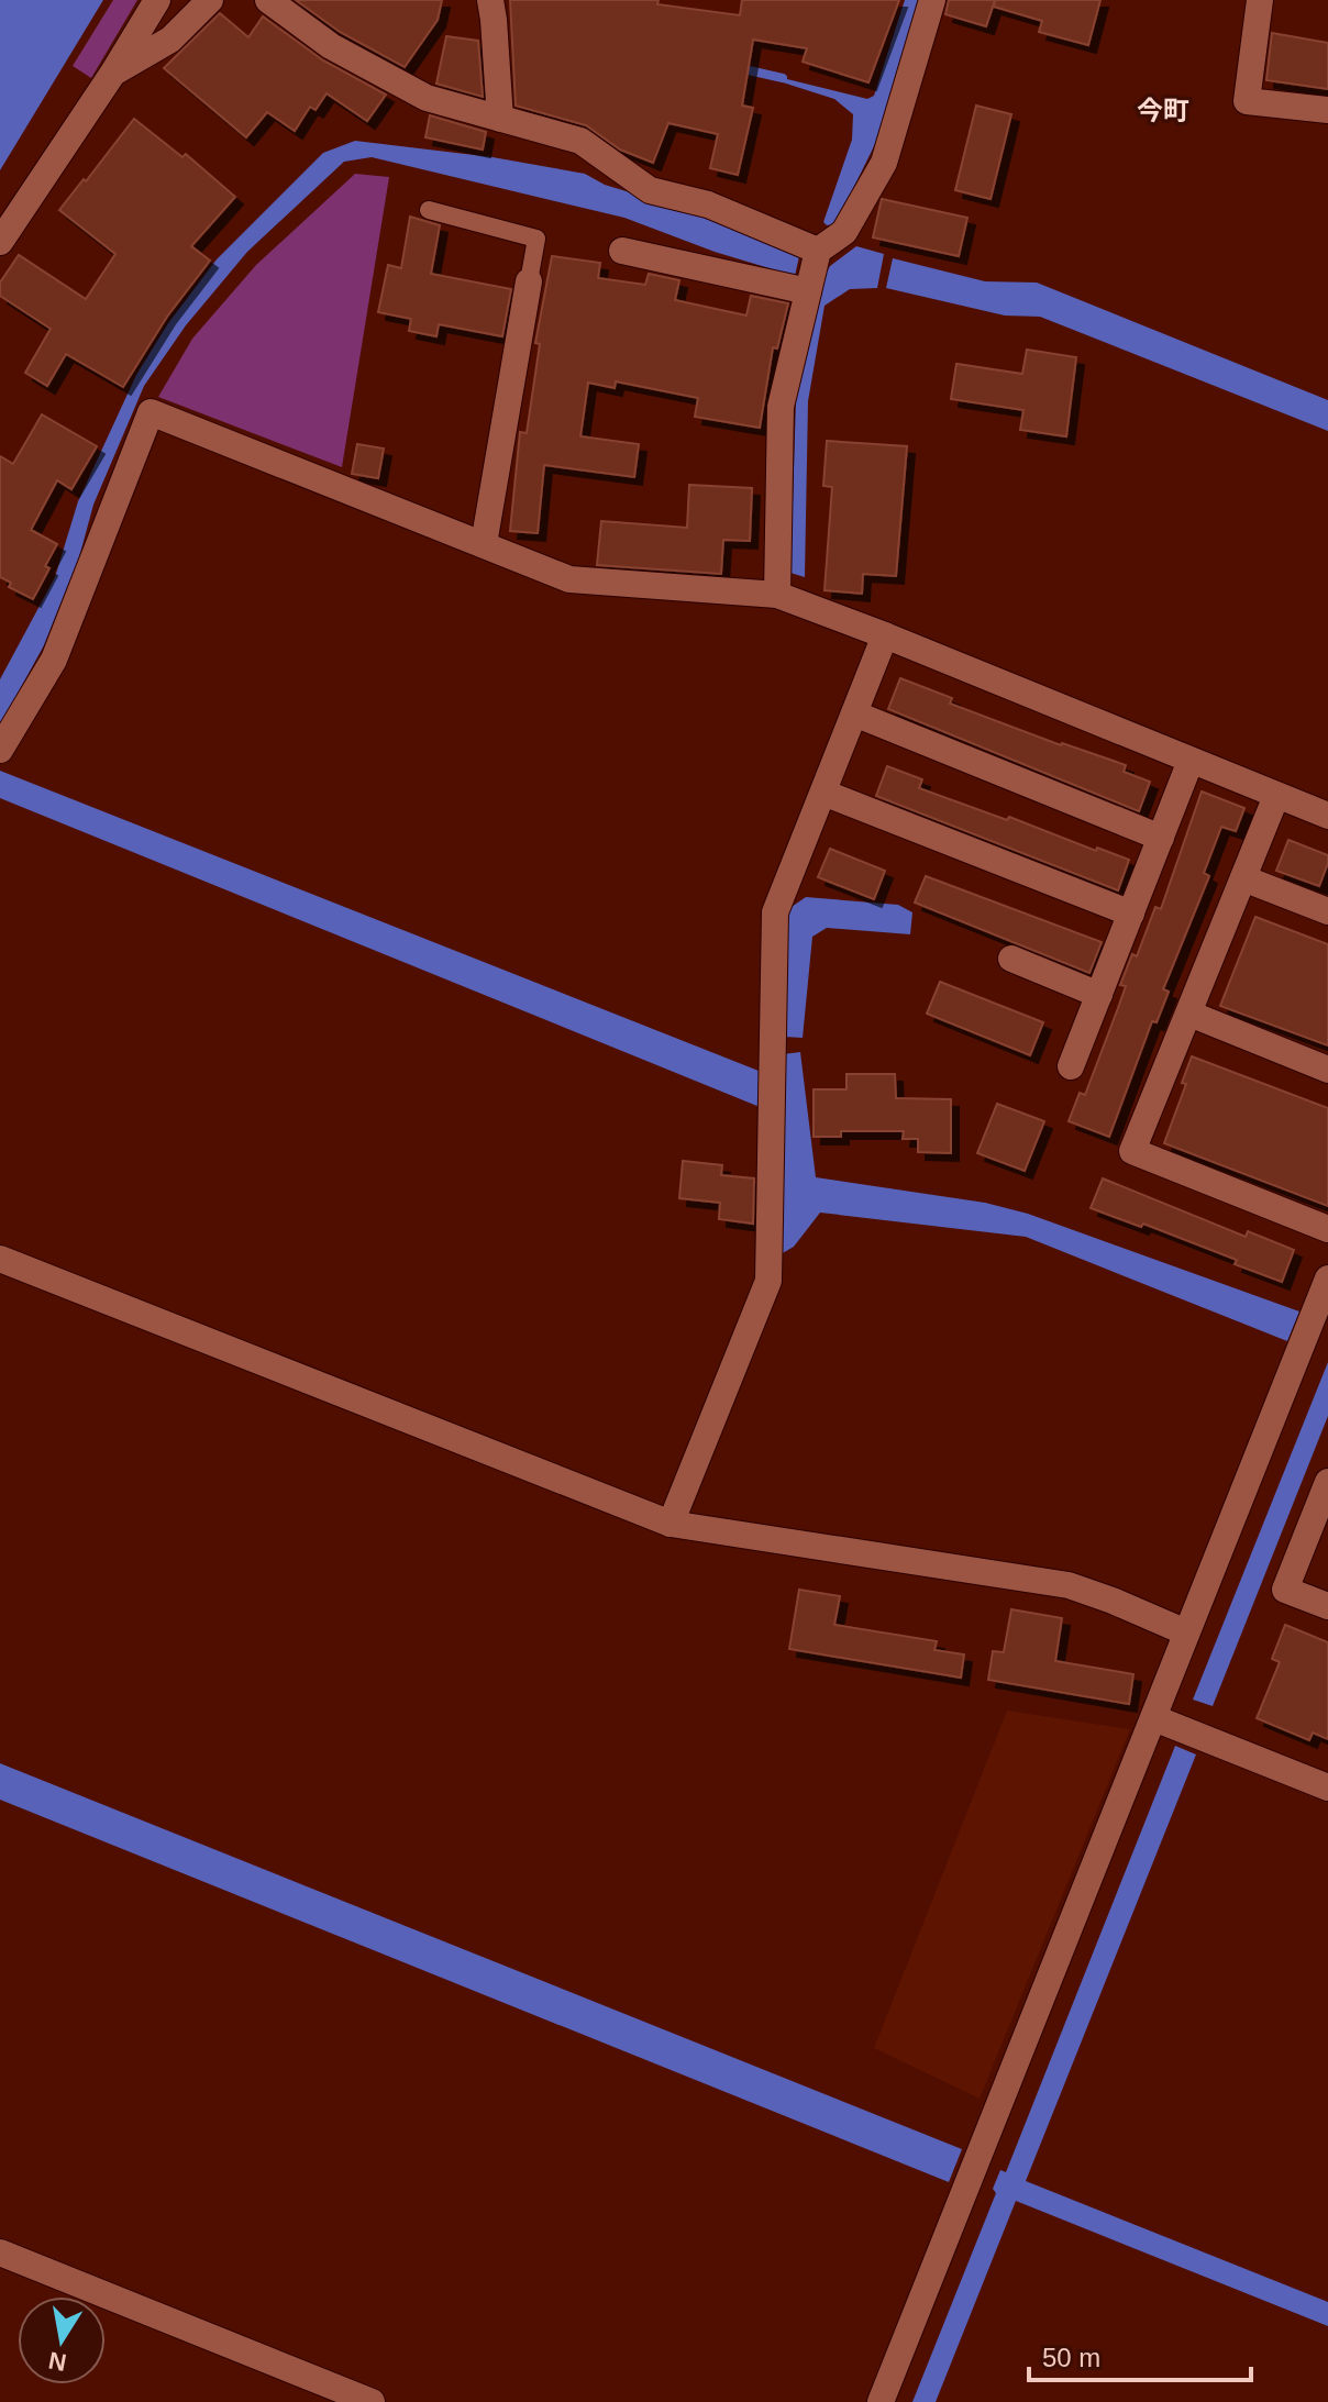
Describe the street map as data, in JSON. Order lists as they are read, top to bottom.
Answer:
{
  "districts": ["今町"],
  "scale_bar": "50 m",
  "north": "bottom"
}
